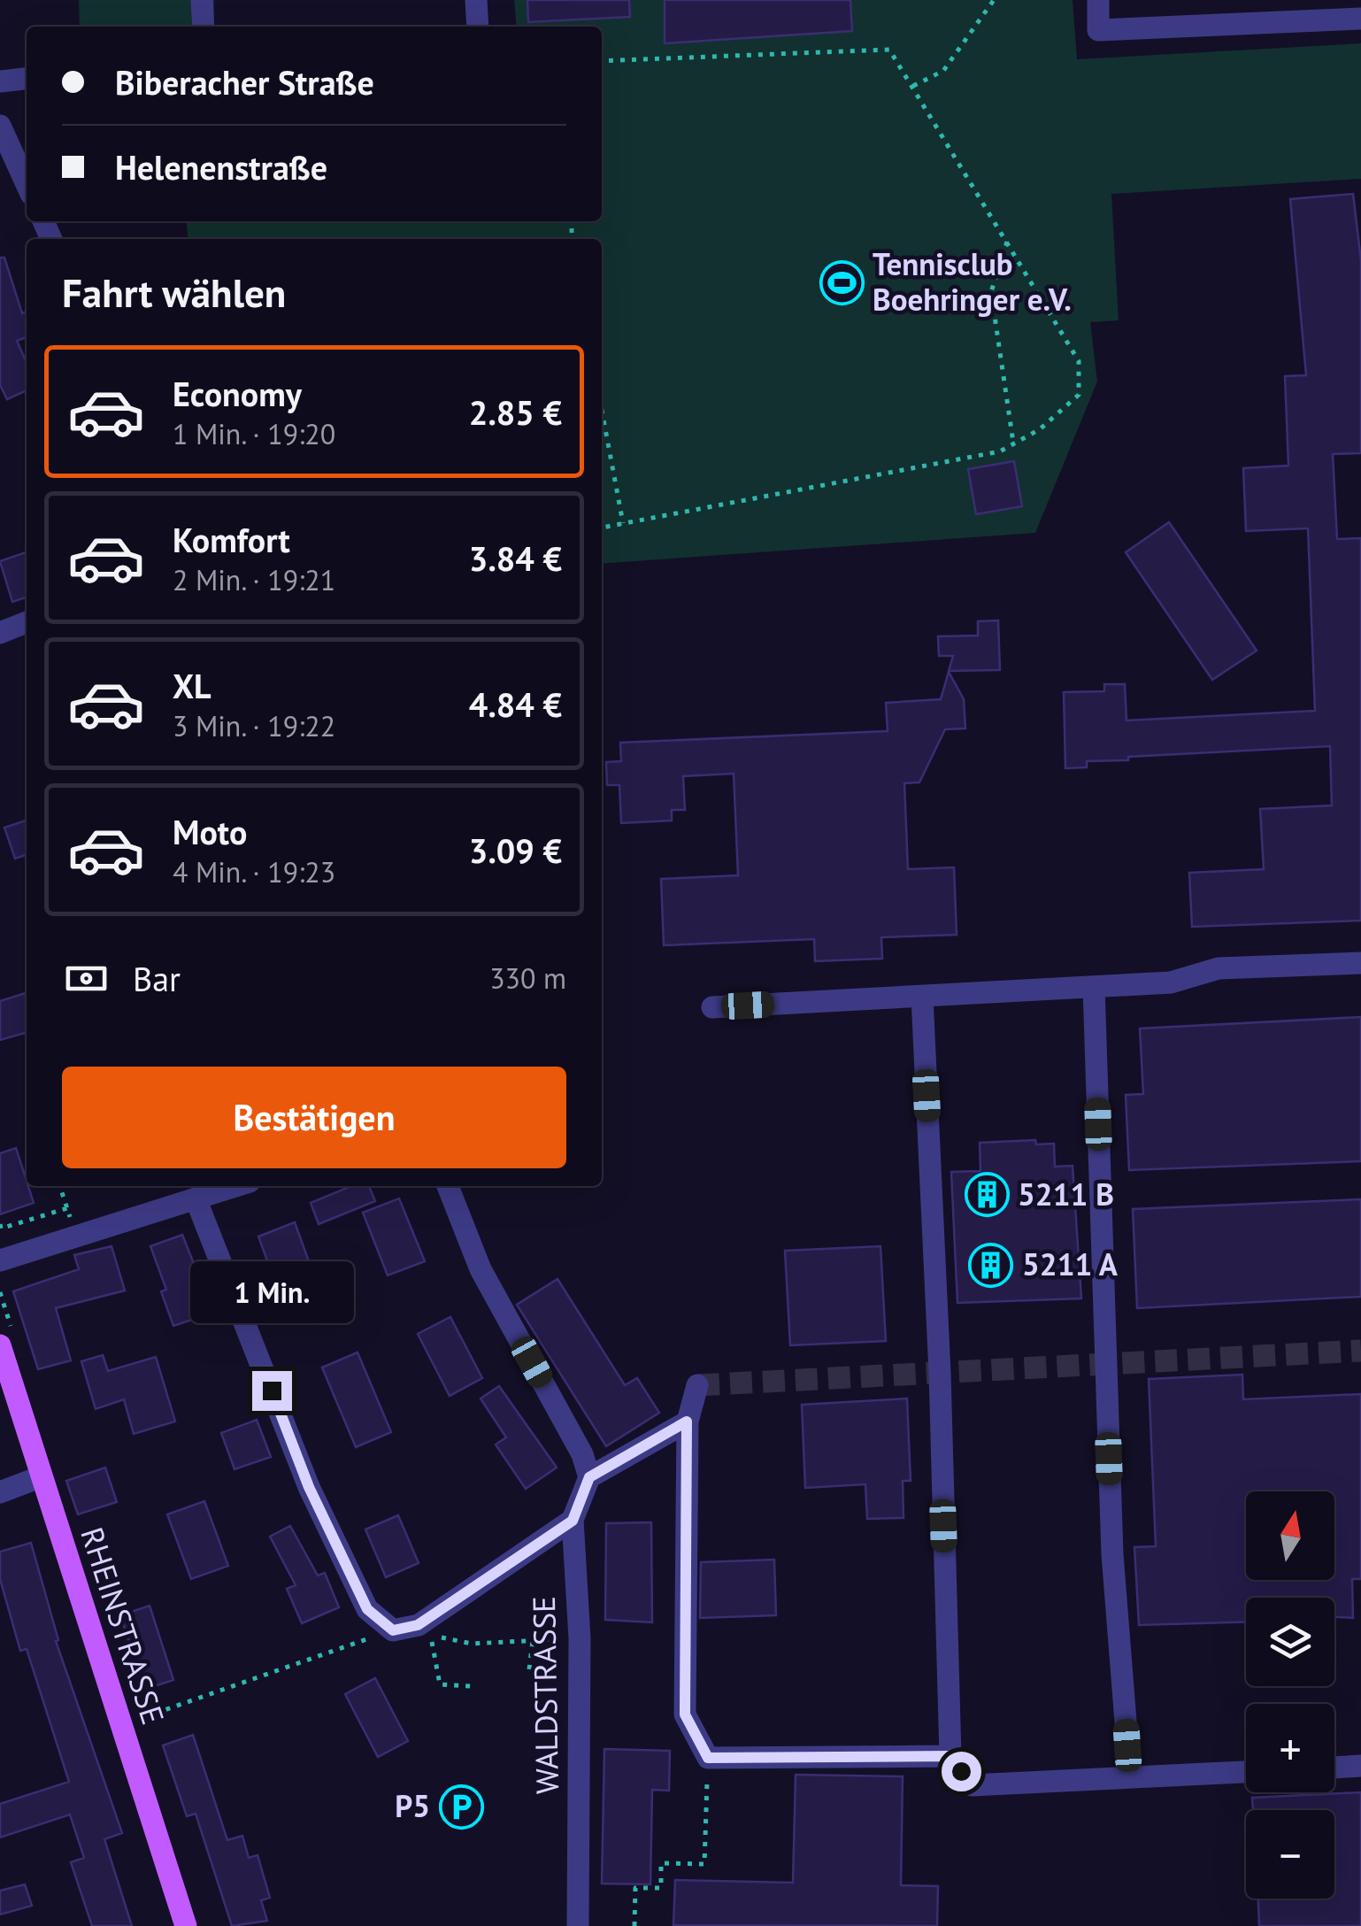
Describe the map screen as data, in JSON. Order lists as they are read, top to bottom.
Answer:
{
  "streets": {
    "main road": ["RHEINSTRASSE"],
    "street": ["WALDSTRASSE"]
  },
  "places": {
    "sports": ["Tennisclub Boehringer e.V."],
    "building": ["5211 B", "5211 A"],
    "parking": ["P5"]
  },
  "north": "top",
  "page": {
    "banner": ["Biberacher Straße", "Helenenstraße"],
    "heading": "Fahrt wählen",
    "list": [
      {
        "name": "Economy",
        "note": "1 Min. · 19:20",
        "value": "2.85 €"
      },
      {
        "name": "Komfort",
        "note": "2 Min. · 19:21",
        "value": "3.84 €"
      },
      {
        "name": "XL",
        "note": "3 Min. · 19:22",
        "value": "4.84 €"
      },
      {
        "name": "Moto",
        "note": "4 Min. · 19:23",
        "value": "3.09 €"
      }
    ],
    "pay": ["Bar", "330 m"],
    "buttons": "Bestätigen",
    "bubble": "1 Min.",
    "map_buttons": ["+", "−"]
  }
}
